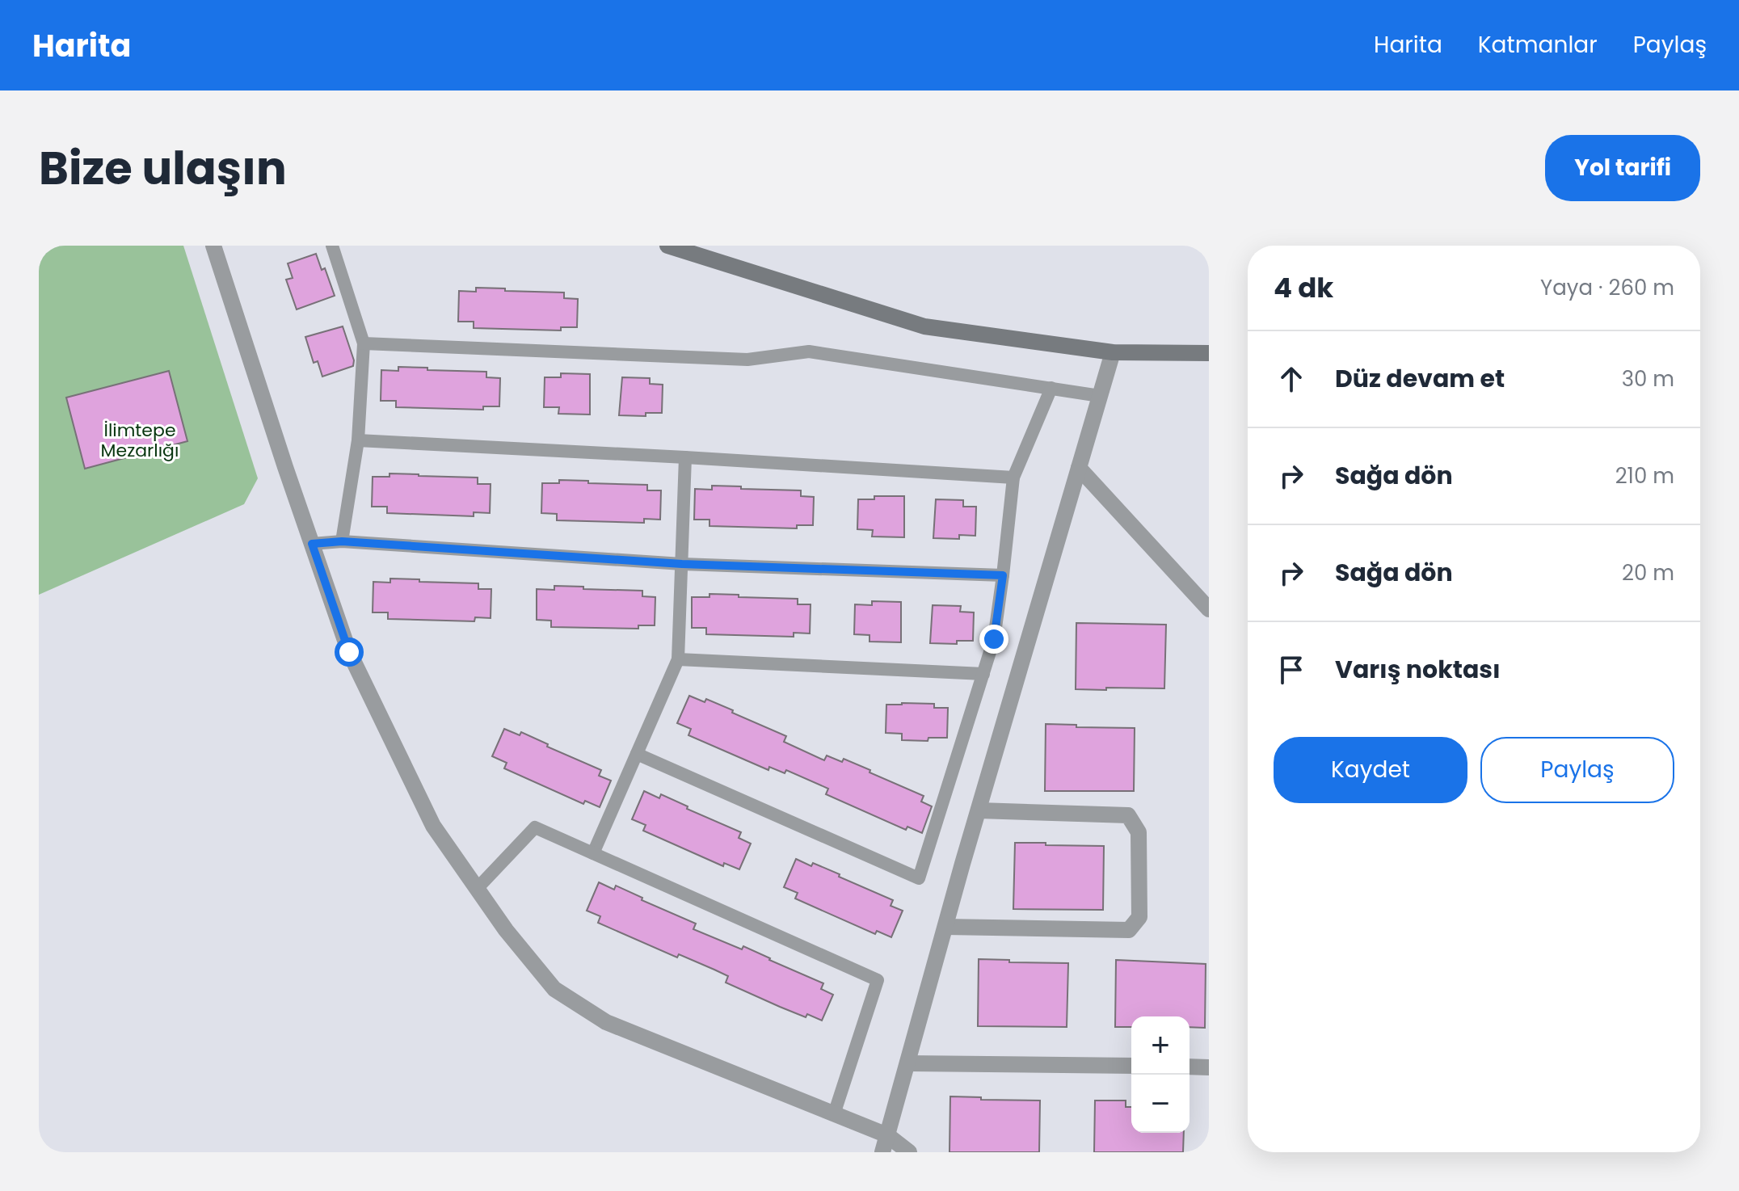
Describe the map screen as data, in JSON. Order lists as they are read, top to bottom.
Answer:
{
  "parks": ["İlimtepe Mezarlığı"],
  "page": {
    "header": "Harita",
    "nav": ["Harita", "Katmanlar", "Paylaş"],
    "title": "Bize ulaşın",
    "buttons": [
      "Yol tarifi",
      ["Kaydet", "Paylaş"]
    ],
    "heading": ["4 dk", "Yaya · 260 m"],
    "list": [
      ["Düz devam et", "30 m"],
      ["Sağa dön", "210 m"],
      ["Sağa dön", "20 m"],
      "Varış noktası"
    ],
    "map_buttons": ["+", "−"]
  }
}
